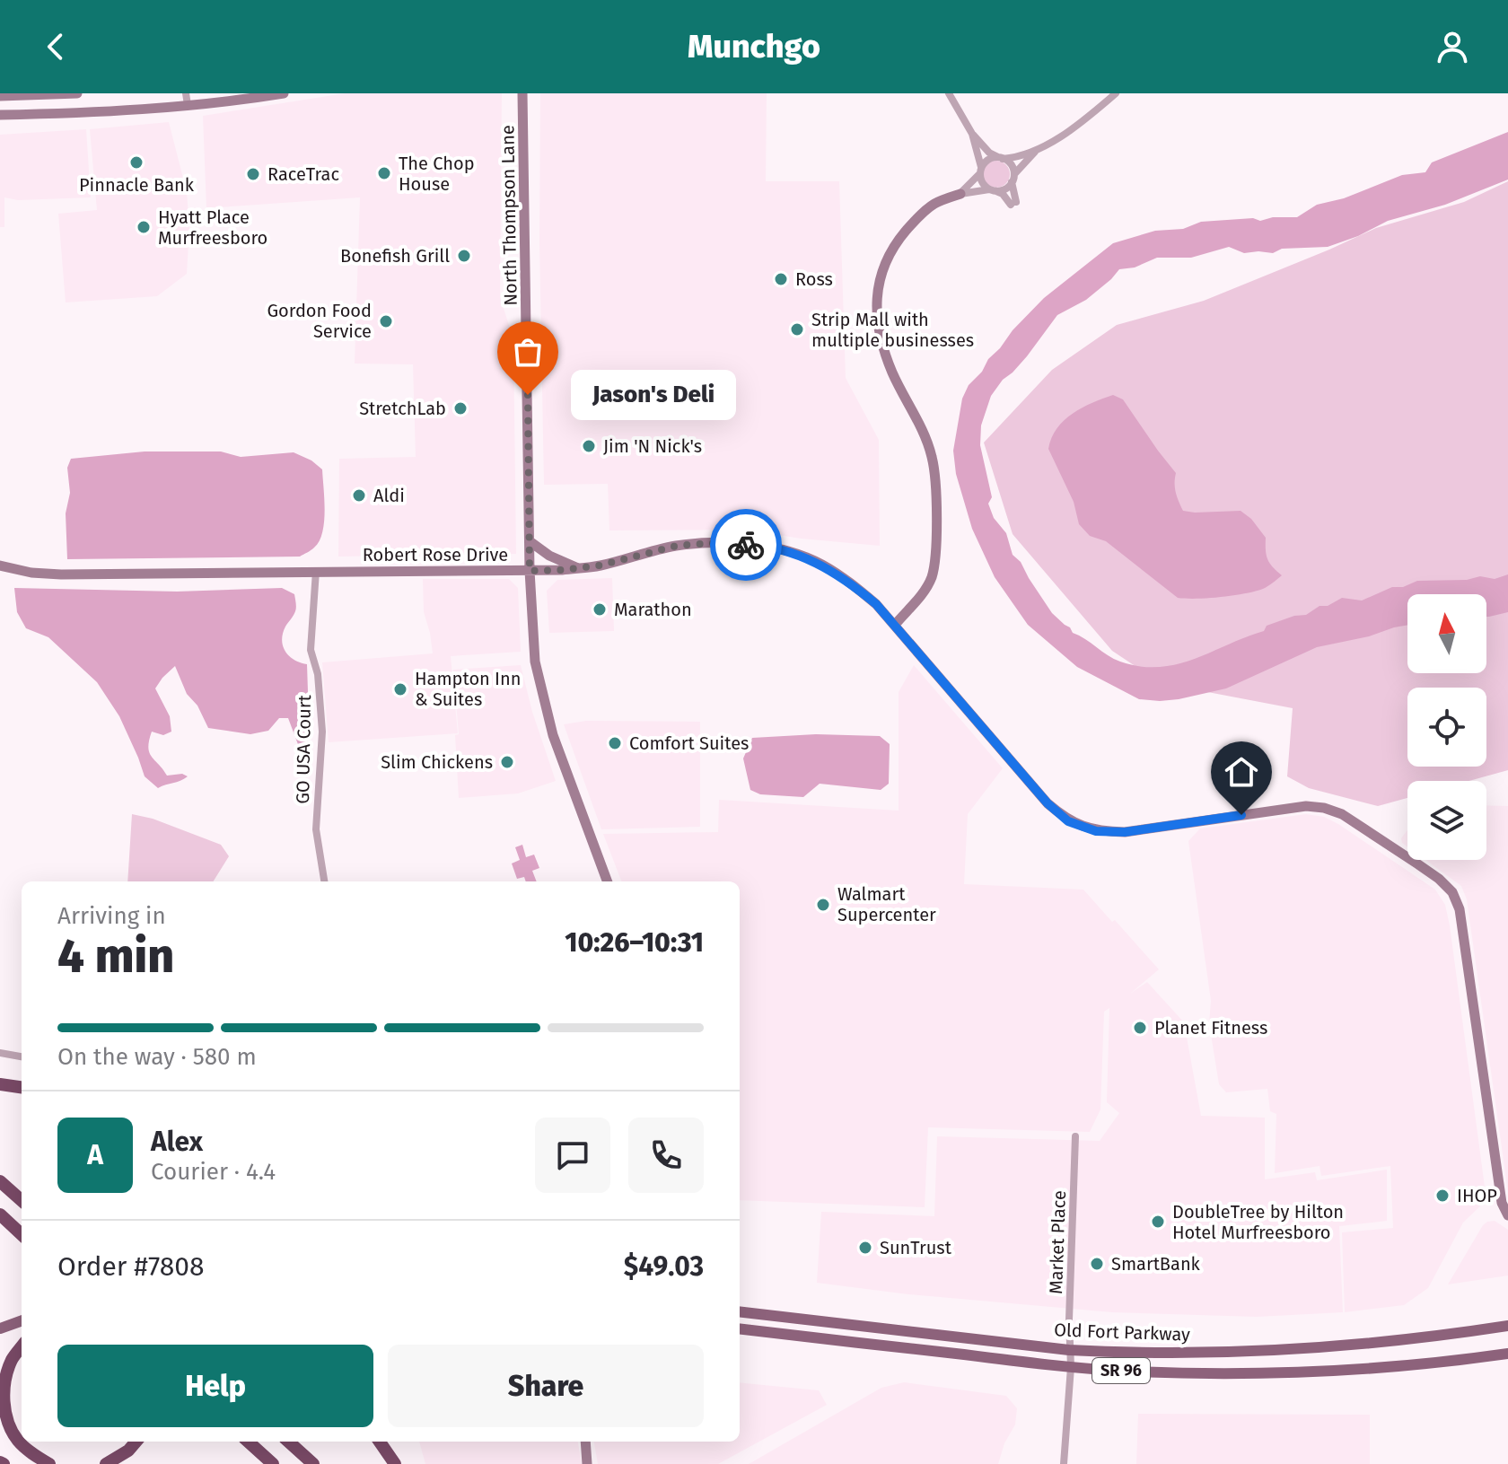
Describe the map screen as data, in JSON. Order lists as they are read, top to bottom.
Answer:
{
  "streets": {
    "main road": ["Old Fort Parkway", "SR 96"],
    "street": [
      "North Thompson Lane",
      "Robert Rose Drive",
      "GO USA Court",
      "Market Place"
    ]
  },
  "crossings": [
    ["North Thompson Lane", "Robert Rose Drive"],
    ["Robert Rose Drive", "GO USA Court"],
    ["Market Place", "Old Fort Parkway"]
  ],
  "places": [
    "Pinnacle Bank",
    "The Chop House",
    "RaceTrac",
    "Hyatt Place Murfreesboro",
    "Bonefish Grill",
    "Ross",
    "Gordon Food Service",
    "Strip Mall with multiple businesses",
    "Jason's Deli",
    "StretchLab",
    "Jim 'N Nick's",
    "Aldi",
    "Marathon",
    "Hampton Inn & Suites",
    "Comfort Suites",
    "Slim Chickens",
    "Walmart Supercenter",
    "Planet Fitness",
    "IHOP",
    "DoubleTree by Hilton Hotel Murfreesboro",
    "SunTrust",
    "SmartBank"
  ],
  "north": "top",
  "page": {
    "header": "Munchgo",
    "bubble": "Jason's Deli",
    "heading": ["4 min", "Arriving in", "10:26–10:31"],
    "panel": [
      "Alex",
      "Courier · 4.4",
      "Order #7808",
      "$49.03"
    ],
    "bar": "On the way · 580 m",
    "round": "A",
    "buttons": ["Help", "Share"]
  }
}
